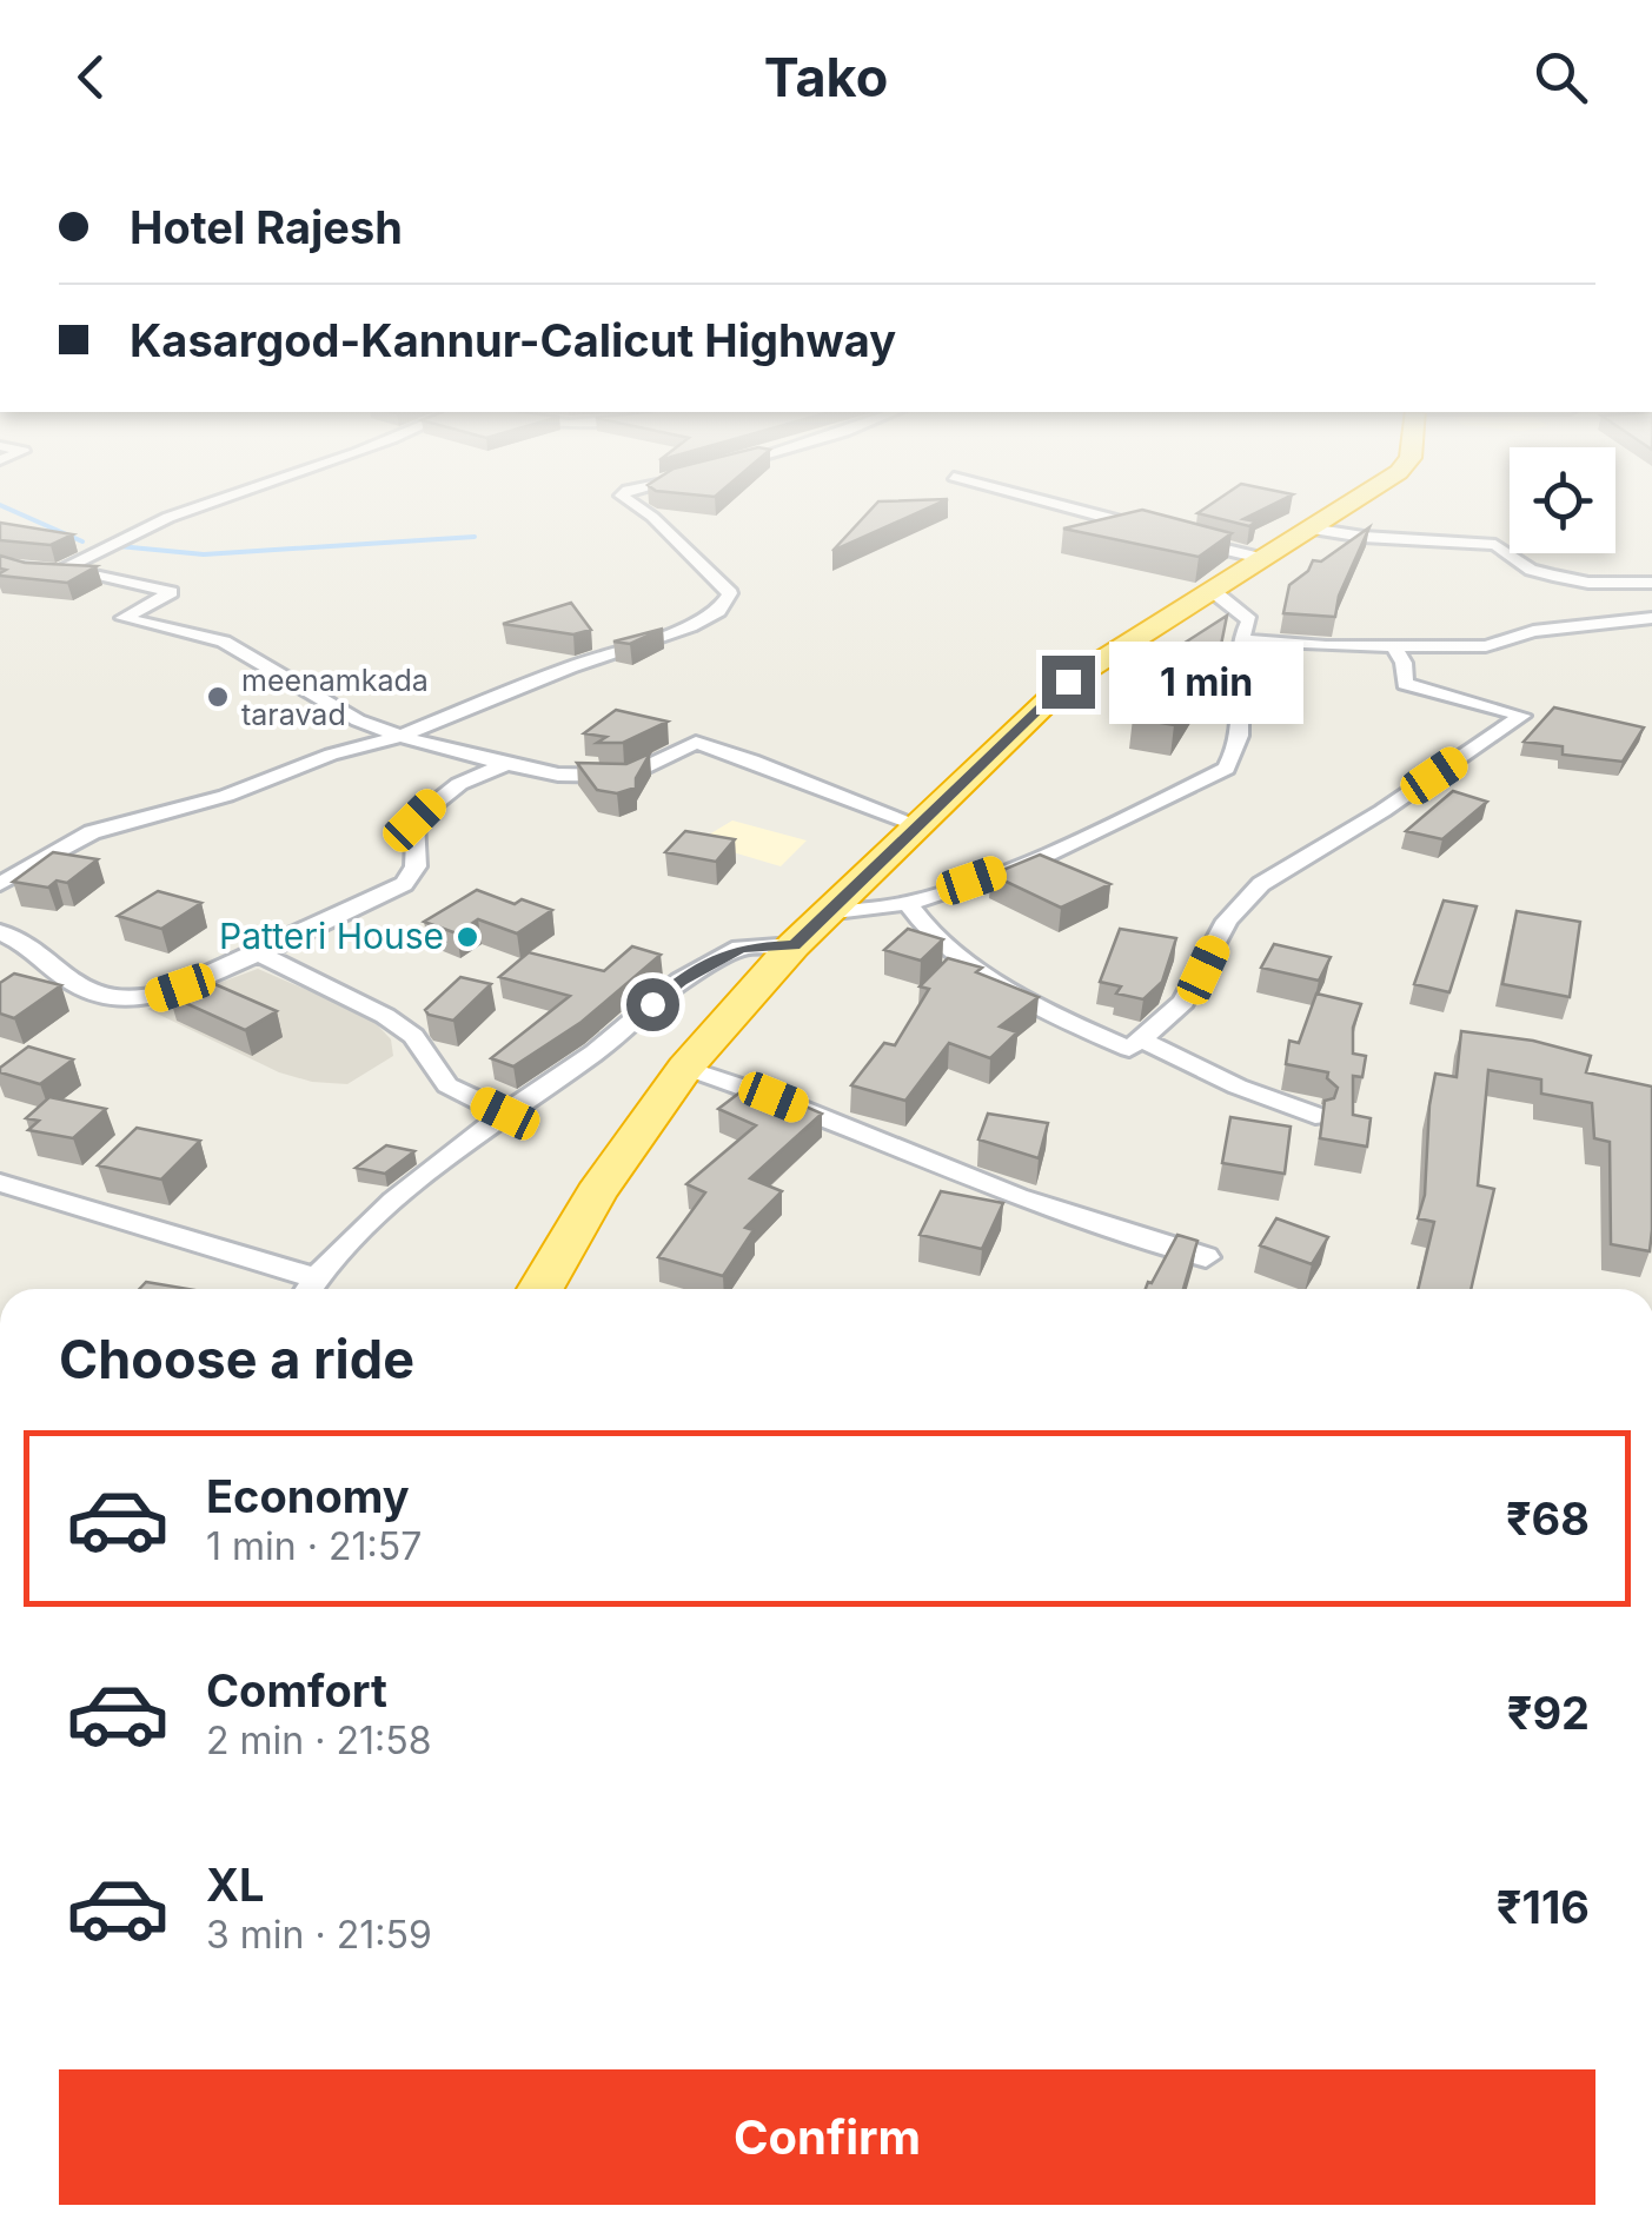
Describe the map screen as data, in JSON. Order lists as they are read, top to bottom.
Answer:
{
  "places": ["meenamkada taravad", "Patteri House"],
  "page": {
    "header": "Tako",
    "banner": ["Hotel Rajesh", "Kasargod-Kannur-Calicut Highway"],
    "bubble": "1 min",
    "heading": "Choose a ride",
    "list": [
      {
        "name": "Economy",
        "note": "1 min · 21:57",
        "value": "₹68"
      },
      {
        "name": "Comfort",
        "note": "2 min · 21:58",
        "value": "₹92"
      },
      {
        "name": "XL",
        "note": "3 min · 21:59",
        "value": "₹116"
      }
    ],
    "buttons": "Confirm"
  }
}
